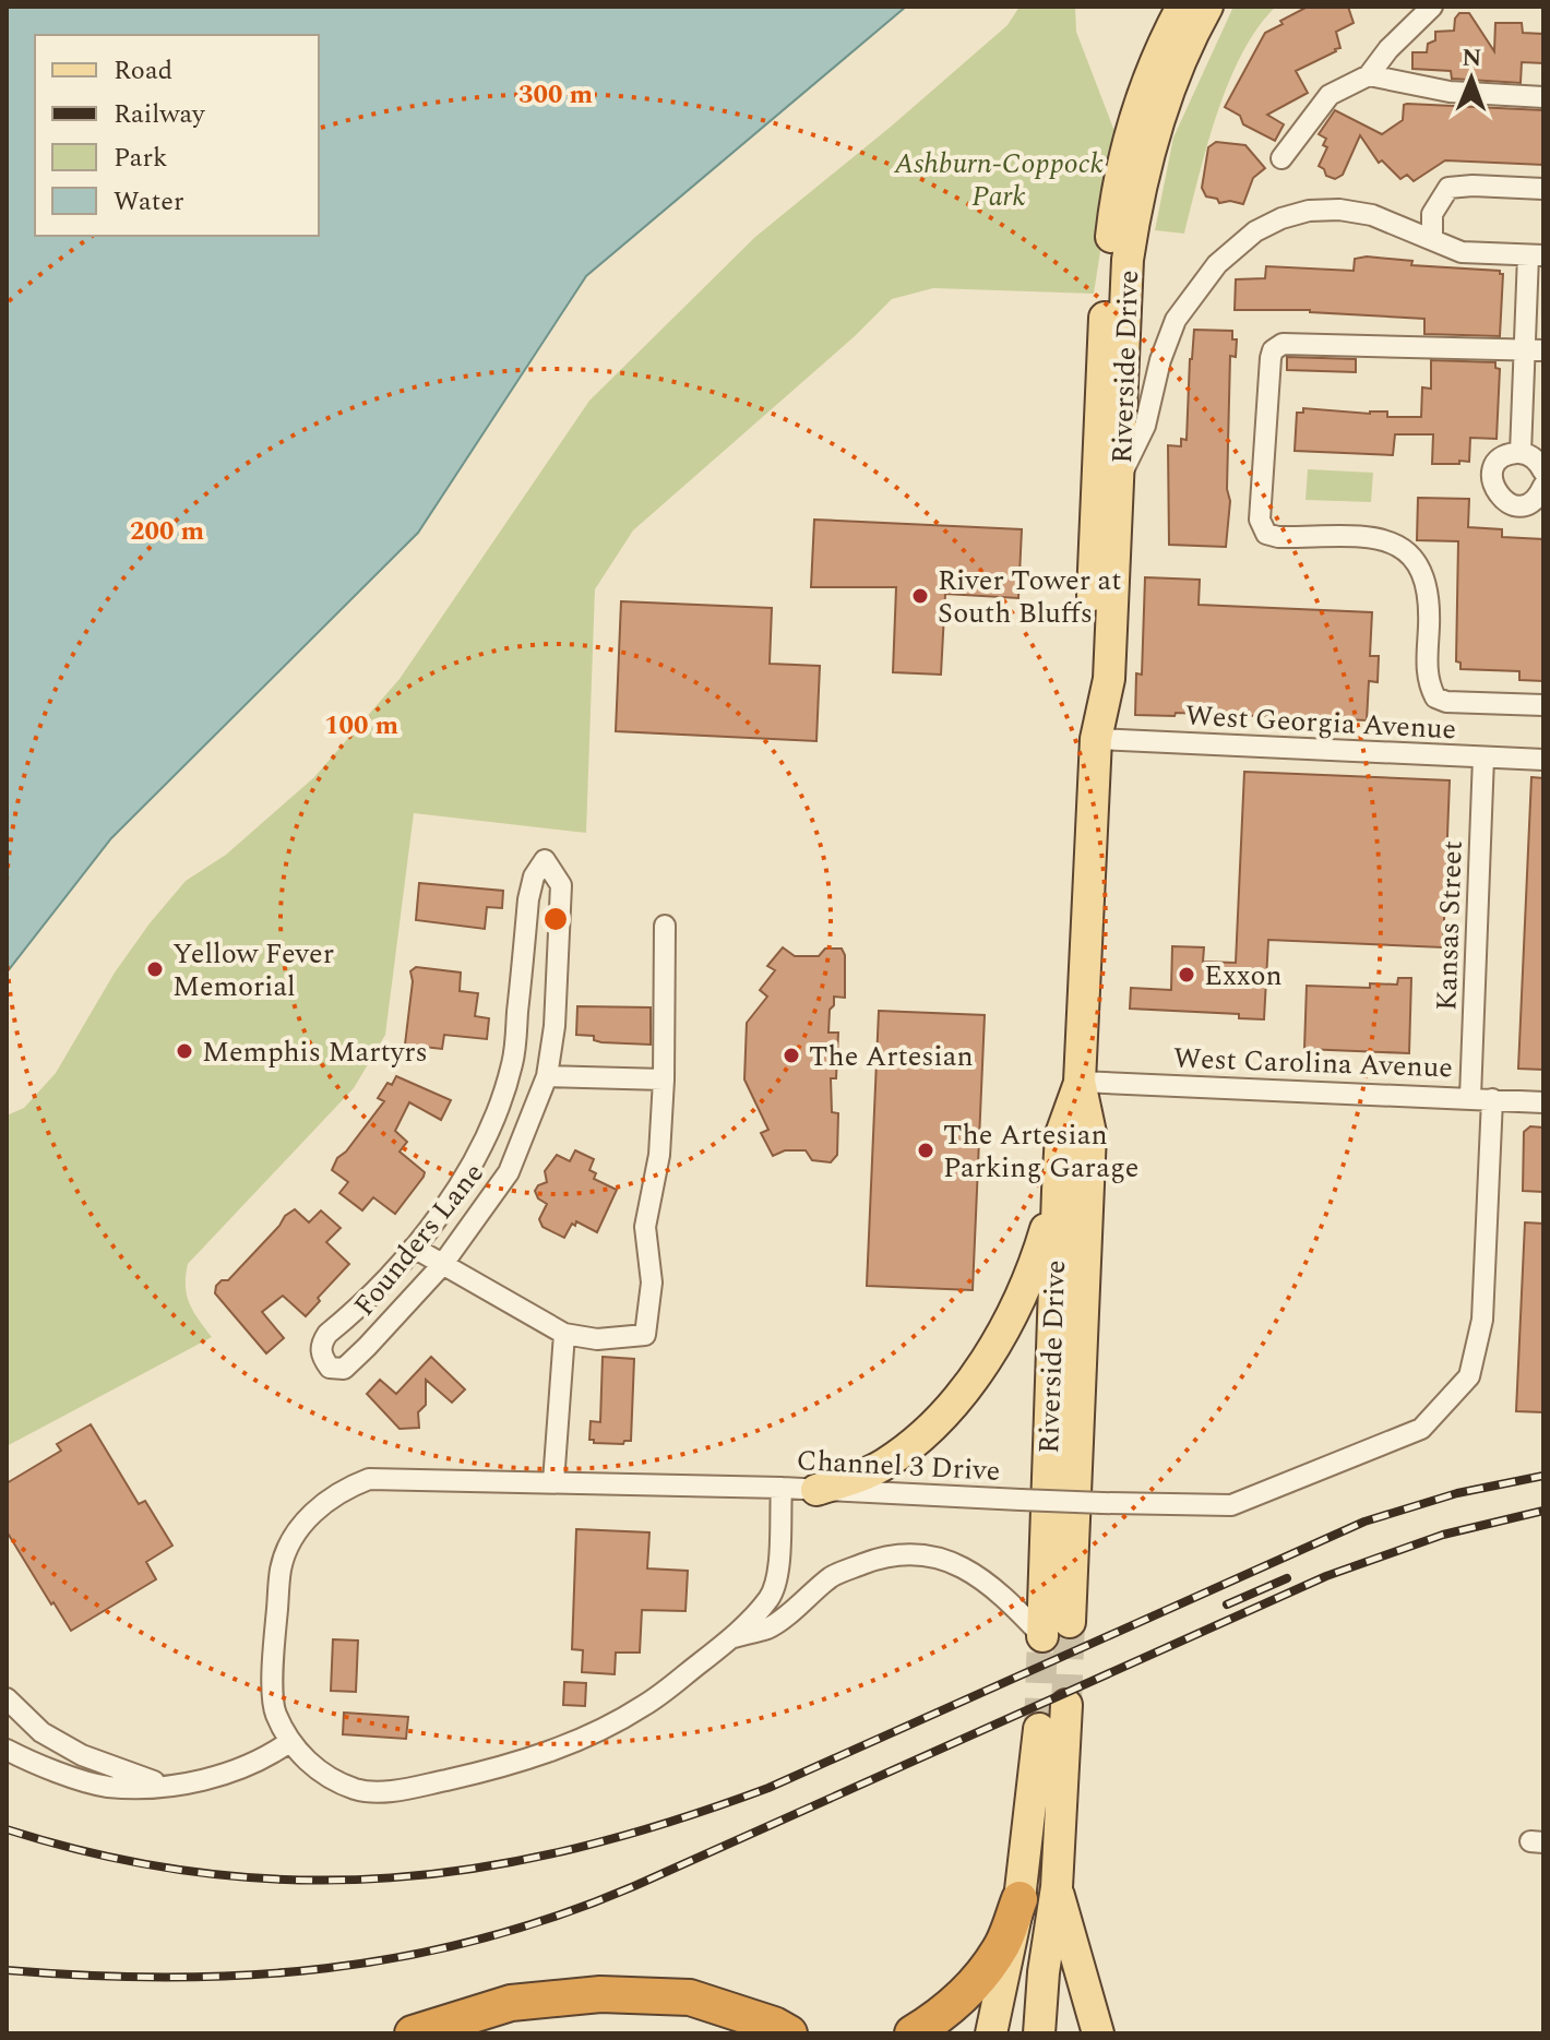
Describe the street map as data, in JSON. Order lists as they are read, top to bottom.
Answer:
{
  "streets": {
    "main road": ["Riverside Drive"],
    "street": [
      "West Georgia Avenue",
      "Kansas Street",
      "West Carolina Avenue",
      "Founders Lane",
      "Channel 3 Drive"
    ]
  },
  "crossings": [
    ["Riverside Drive", "West Georgia Avenue"],
    ["Riverside Drive", "West Carolina Avenue"],
    ["West Georgia Avenue", "Kansas Street"],
    ["Kansas Street", "West Carolina Avenue"],
    ["West Carolina Avenue", "Channel 3 Drive"]
  ],
  "parks": ["Ashburn-Coppock Park"],
  "places": [
    "River Tower at South Bluffs",
    "Yellow Fever Memorial",
    "Exxon",
    "Memphis Martyrs",
    "The Artesian",
    "The Artesian Parking Garage"
  ],
  "legend": [
    "Road",
    "Railway",
    "Park",
    "Water"
  ],
  "north": "top",
  "rings": ["300 m", "200 m", "100 m"]
}
